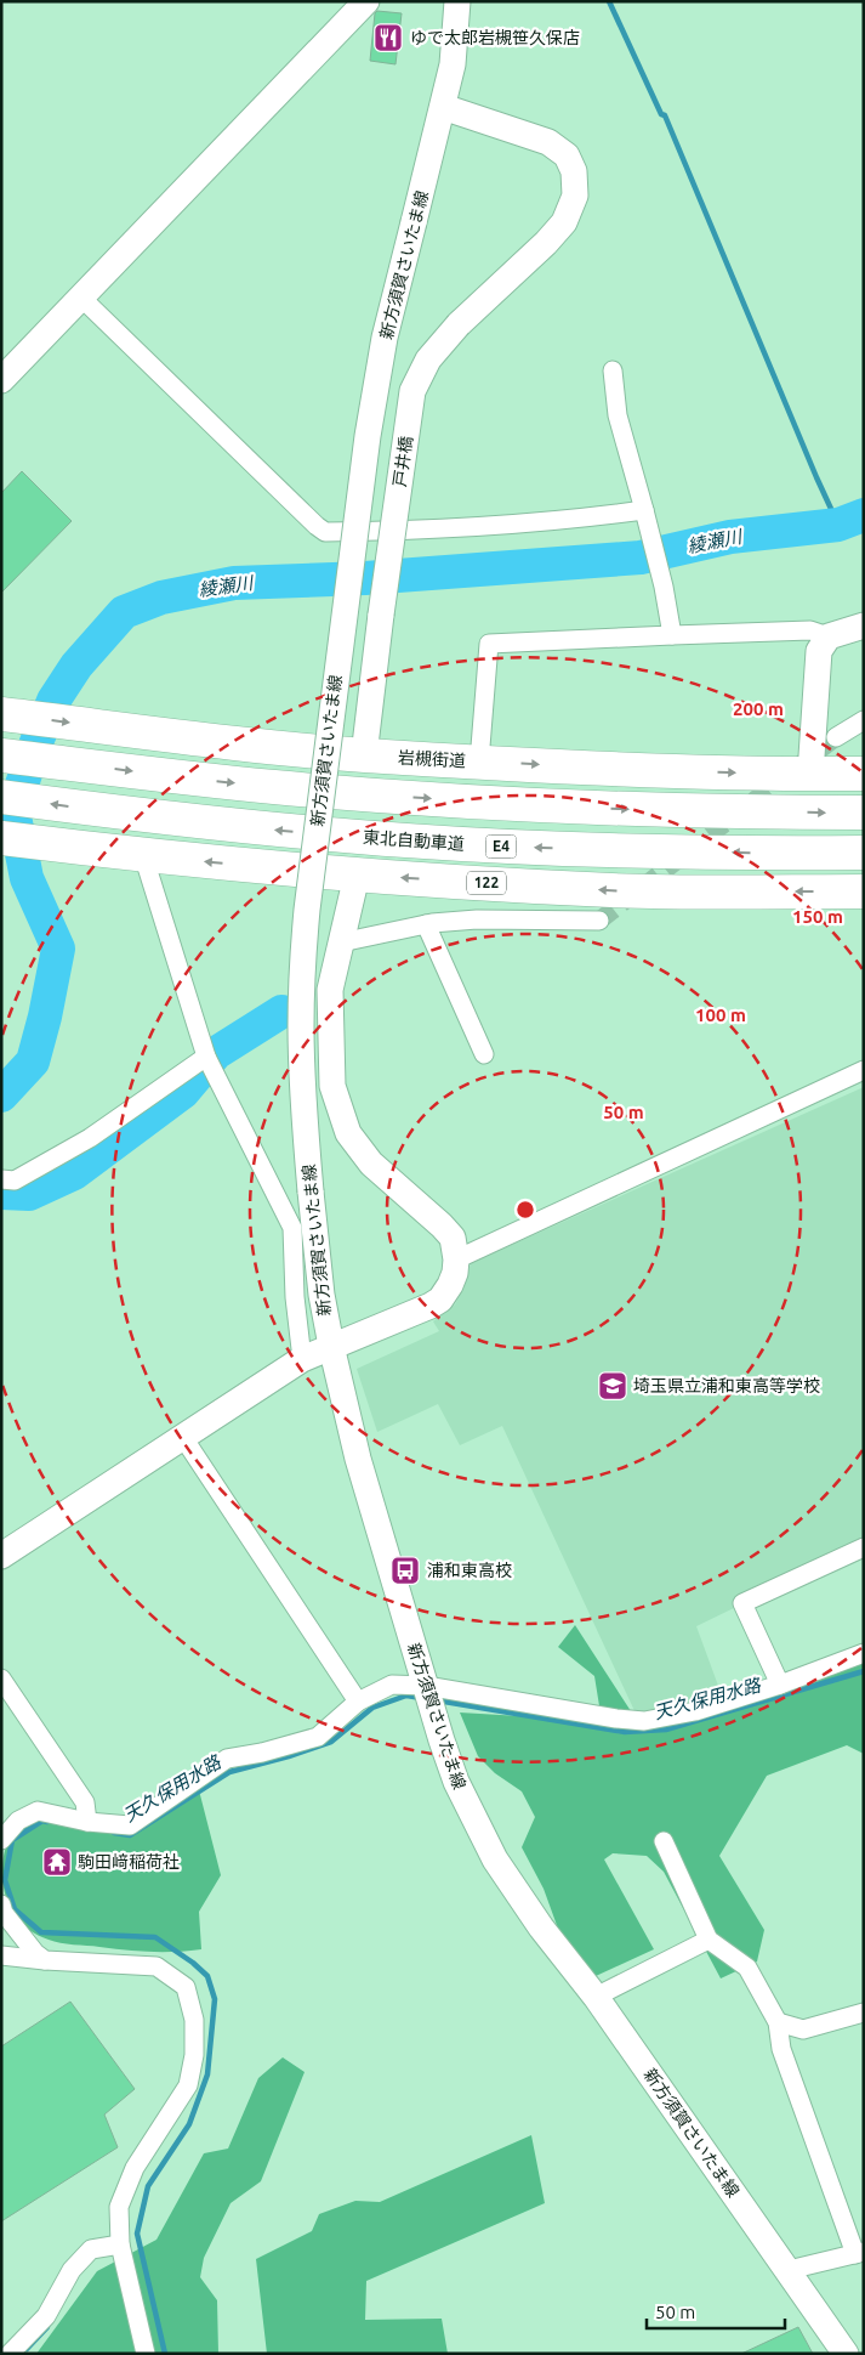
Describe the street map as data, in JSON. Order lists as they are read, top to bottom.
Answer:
{
  "streets": {
    "highway": [
      "岩槻街道",
      "東北自動車道",
      "E4",
      "122"
    ],
    "main road": ["新方須賀さいたま線", "戸井橋"]
  },
  "crossings": [
    ["新方須賀さいたま線", "戸井橋"],
    ["戸井橋", "岩槻街道"]
  ],
  "water": ["綾瀬川", "天久保用水路"],
  "places": {
    "restaurant": ["ゆで太郎岩槻笹久保店"],
    "school or university": ["埼玉県立浦和東高等学校"],
    "bus stop": ["浦和東高校"],
    "temple": ["駒田﨑稲荷社"]
  },
  "scale_bar": "50 m",
  "rings": [
    "200 m",
    "150 m",
    "100 m",
    "50 m"
  ]
}
